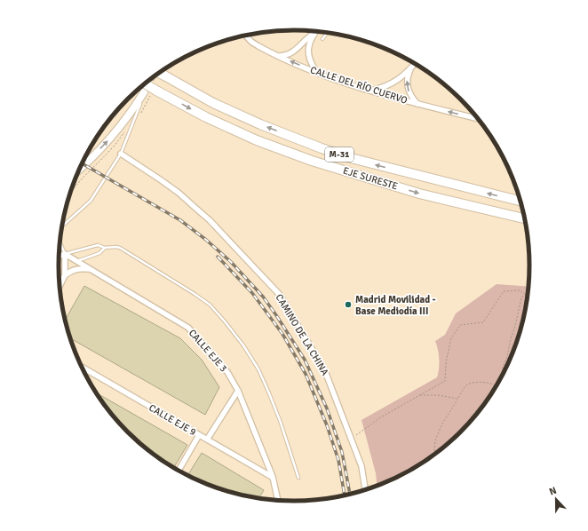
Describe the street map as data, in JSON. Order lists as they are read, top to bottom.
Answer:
{
  "streets": {
    "highway": ["M-31", "EJE SURESTE"],
    "street": [
      "CALLE DEL RÍO CUERVO",
      "CAMINO DE LA CHINA",
      "CALLE EJE 3",
      "CALLE EJE 9"
    ]
  },
  "crossings": [
    ["CALLE EJE 3", "CALLE EJE 9"]
  ],
  "one_way": ["CALLE DEL RÍO CUERVO"],
  "places": ["Madrid Movilidad - Base Mediodía III"],
  "north": "top"
}
